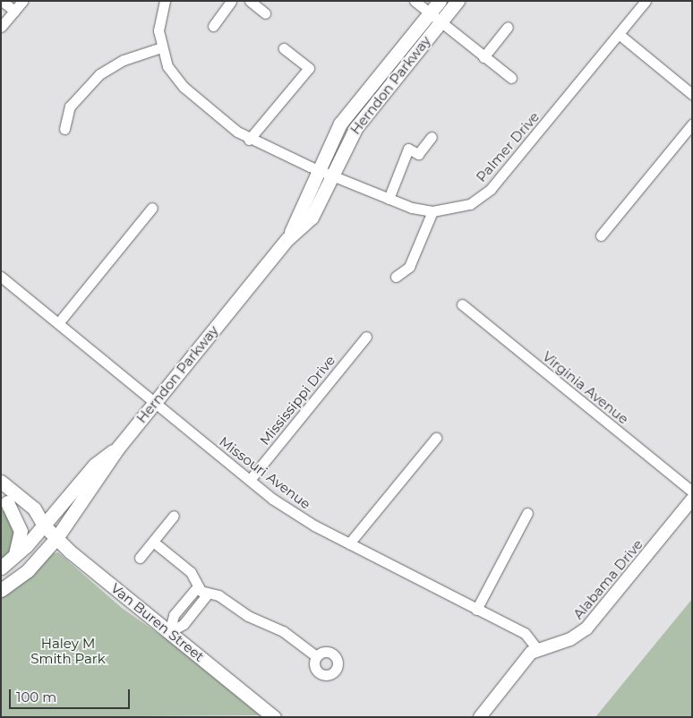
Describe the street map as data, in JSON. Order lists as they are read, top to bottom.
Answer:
{
  "streets": {
    "main road": ["Herndon Parkway", "Van Buren Street"],
    "street": [
      "Palmer Drive",
      "Virginia Avenue",
      "Mississippi Drive",
      "Missouri Avenue",
      "Alabama Drive"
    ]
  },
  "crossings": [
    ["Herndon Parkway", "Palmer Drive"],
    ["Herndon Parkway", "Missouri Avenue"],
    ["Herndon Parkway", "Van Buren Street"],
    ["Mississippi Drive", "Missouri Avenue"],
    ["Missouri Avenue", "Alabama Drive"]
  ],
  "parks": ["Haley M Smith Park"],
  "scale_bar": "100 m"
}
